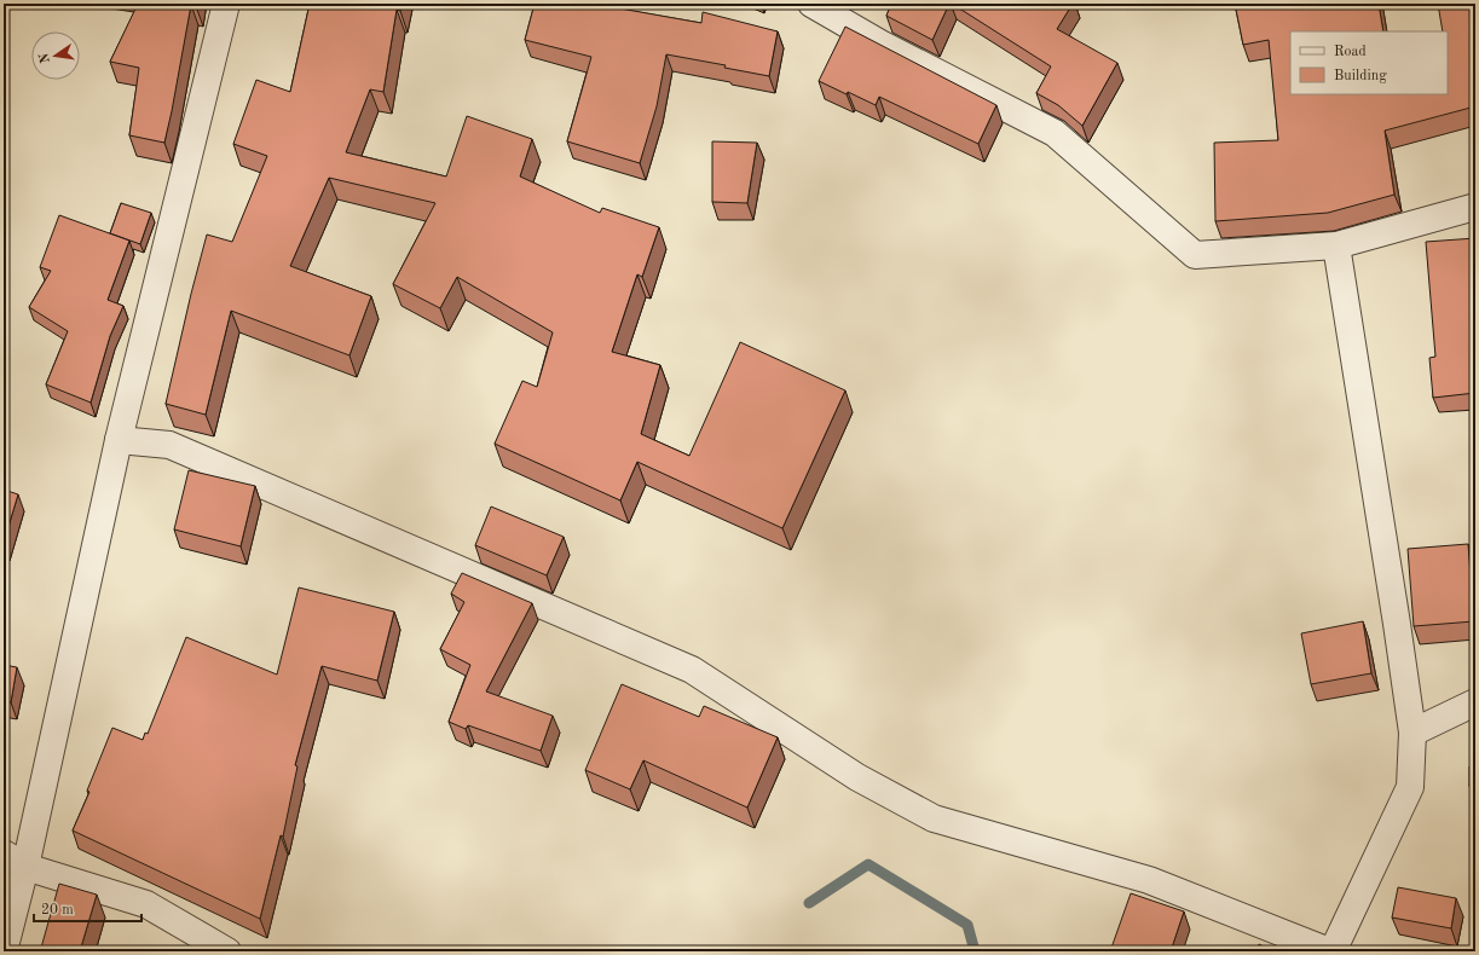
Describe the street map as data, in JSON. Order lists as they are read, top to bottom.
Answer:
{
  "legend": ["Road", "Building"],
  "scale_bar": "20 m",
  "north": "left"
}
